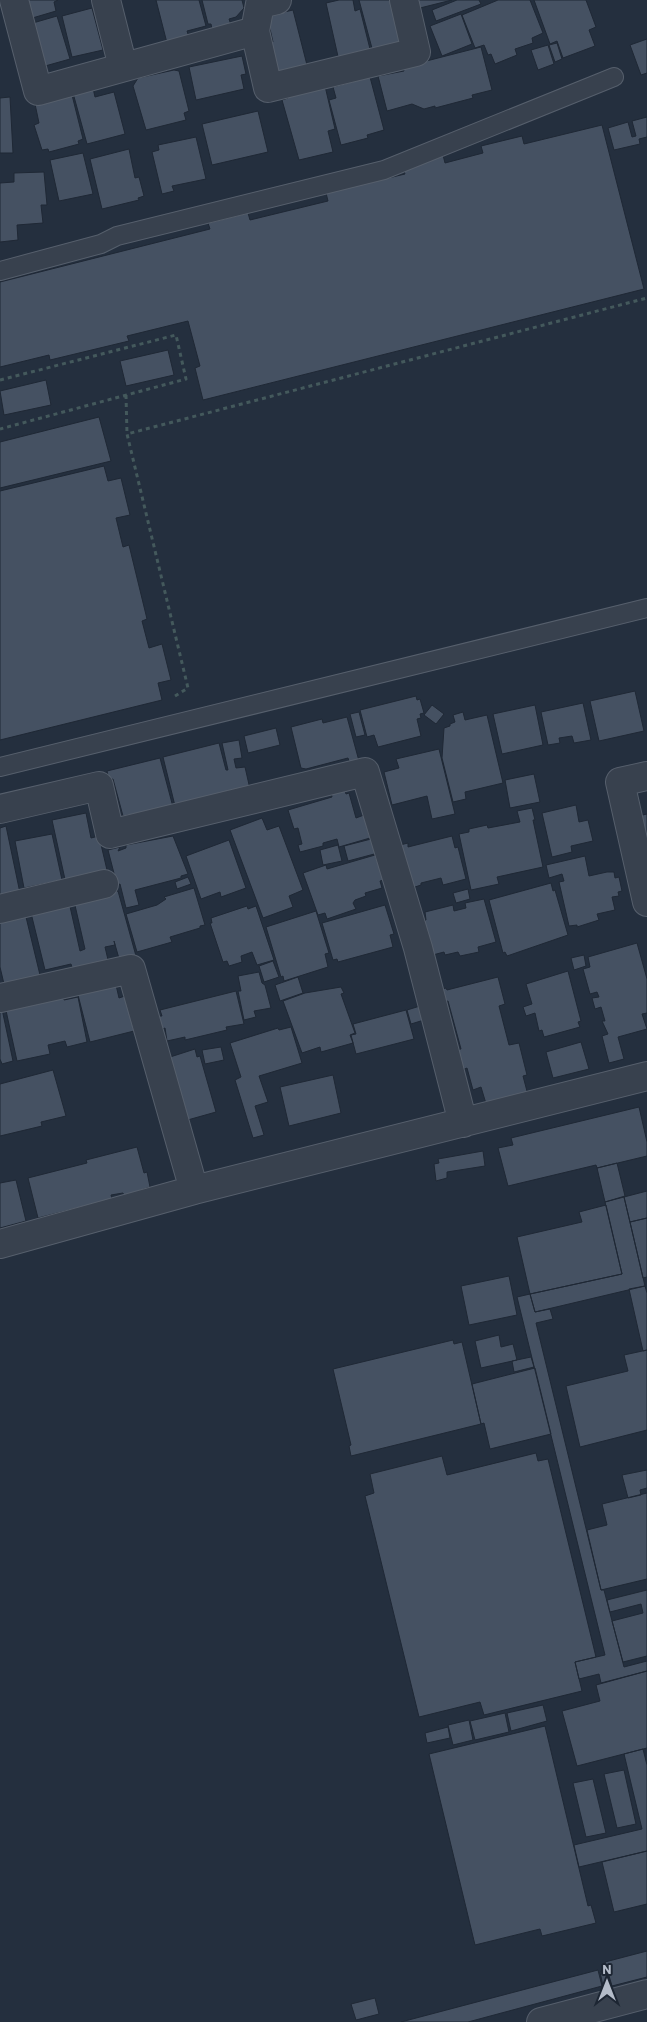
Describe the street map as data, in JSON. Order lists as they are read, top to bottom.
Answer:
{
  "north": "top"
}
